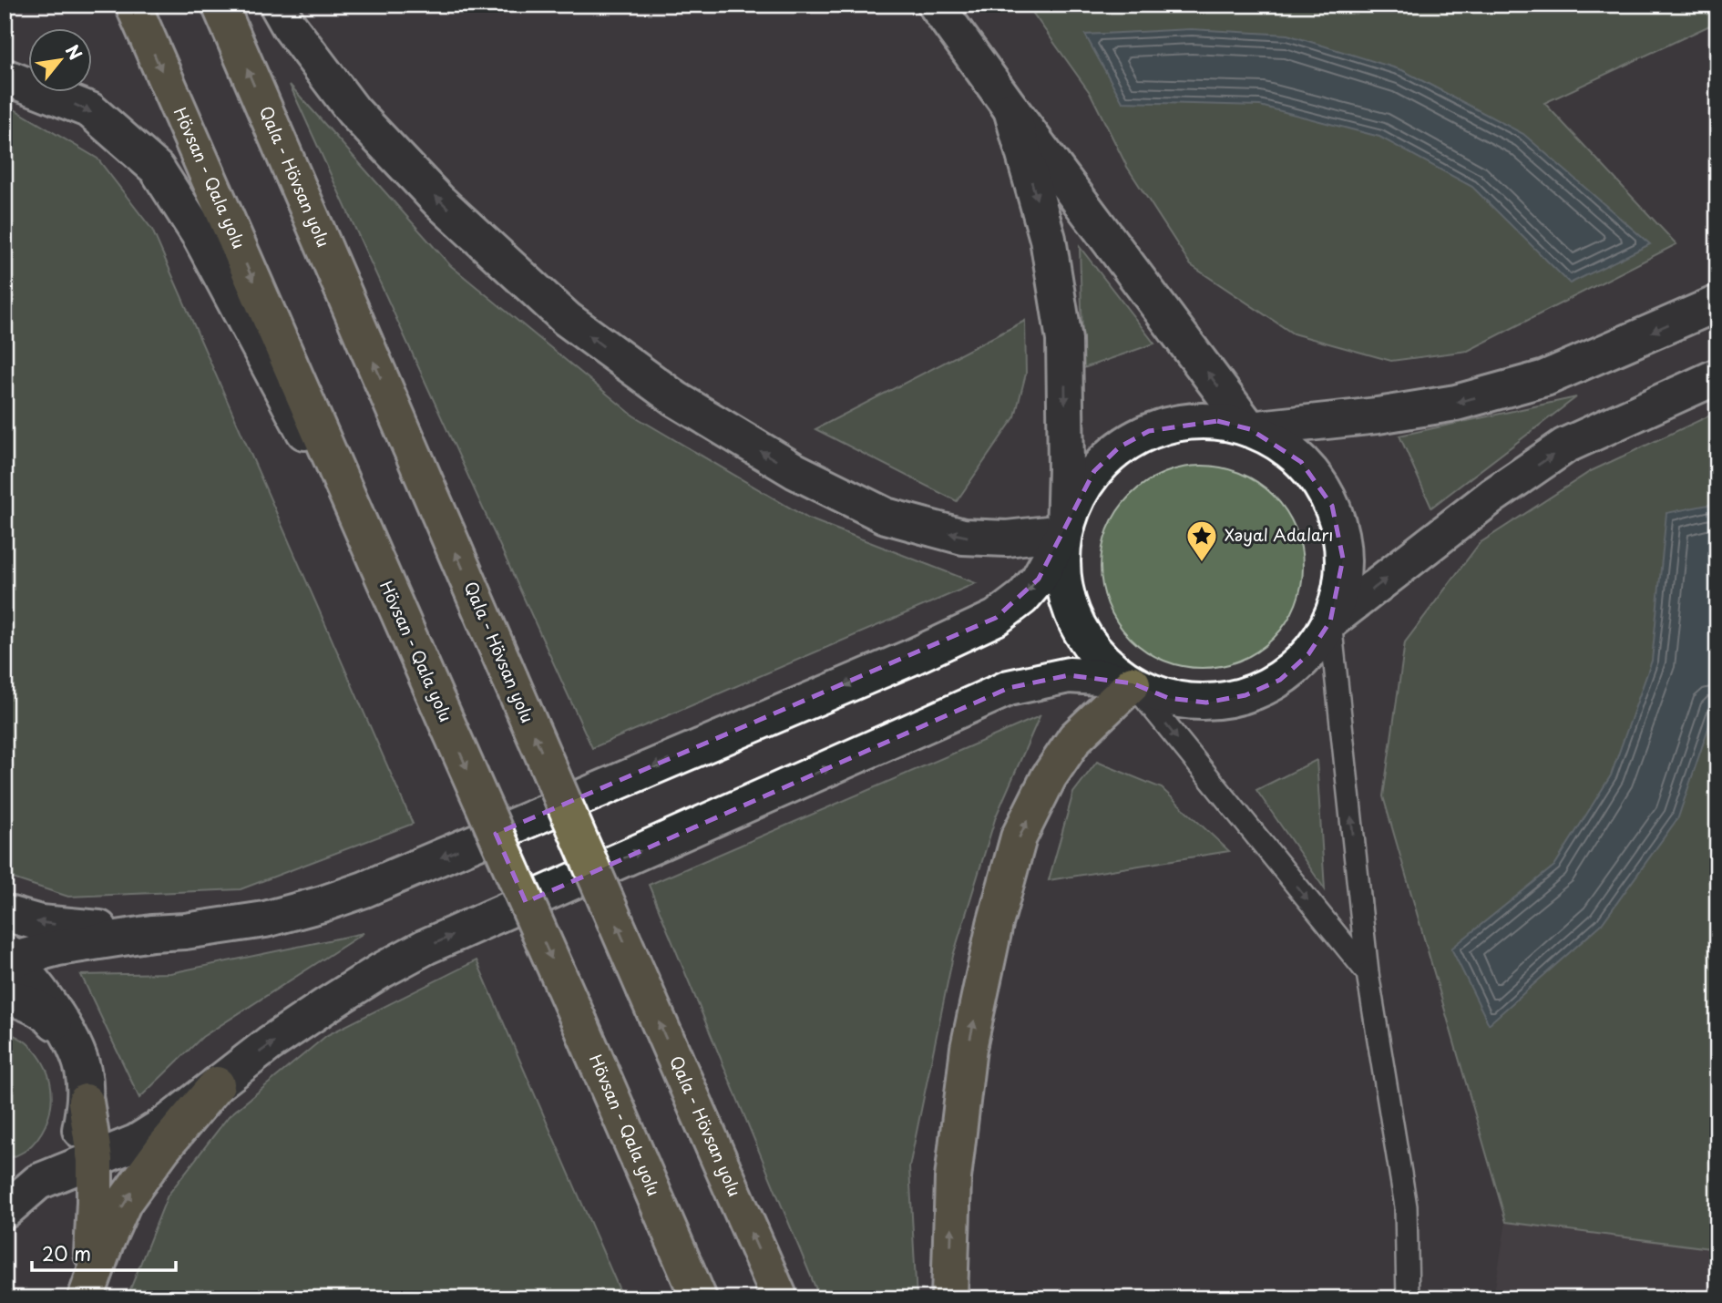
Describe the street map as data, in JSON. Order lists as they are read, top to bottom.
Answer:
{
  "streets": {
    "main road": ["Qala - Hövsan yolu", "Hövsan - Qala yolu"]
  },
  "one_way": ["Qala - Hövsan yolu", "Hövsan - Qala yolu"],
  "places": {
    "place": ["Xəyal Adaları"]
  },
  "scale_bar": "20 m",
  "north": "top right"
}
